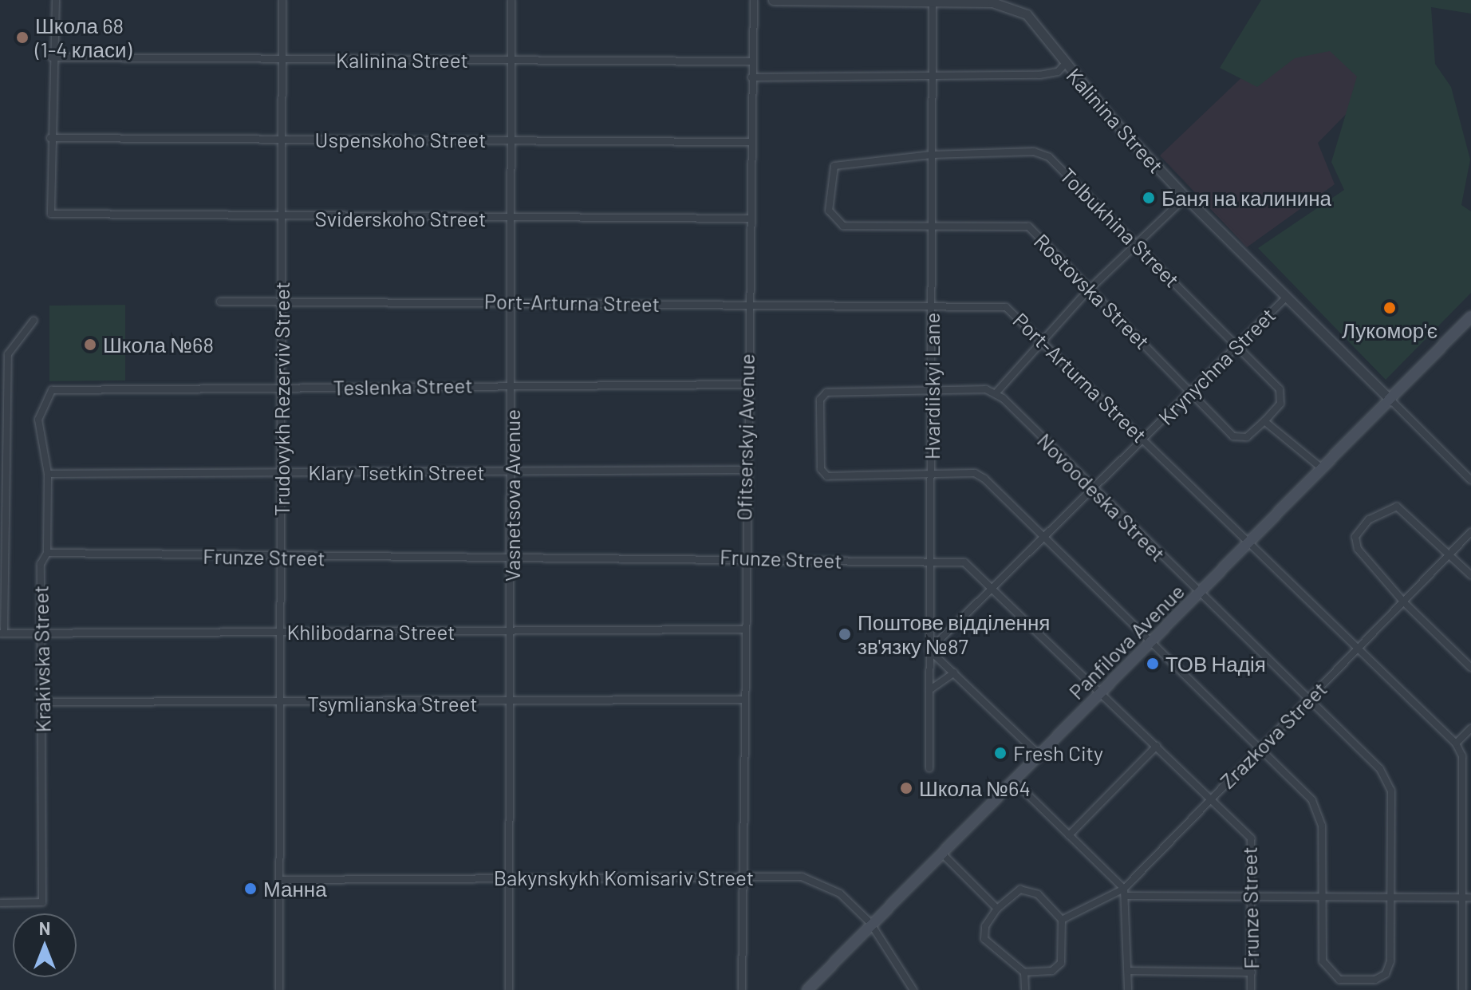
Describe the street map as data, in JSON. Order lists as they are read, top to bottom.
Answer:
{
  "streets": {
    "main road": ["Panfilova Avenue"],
    "street": [
      "Kalinina Street",
      "Uspenskoho Street",
      "Sviderskoho Street",
      "Tolbukhina Street",
      "Rostovska Street",
      "Port-Arturna Street",
      "Krynychna Street",
      "Teslenka Street",
      "Hvardiiskyi Lane",
      "Trudovykh Rezerviv Street",
      "Ofitserskyi Avenue",
      "Klary Tsetkin Street",
      "Vasnetsova Avenue",
      "Novoodeska Street",
      "Frunze Street",
      "Khlibodarna Street",
      "Krakivska Street",
      "Tsymlianska Street",
      "Zrazkova Street",
      "Bakynskykh Komisariv Street"
    ]
  },
  "crossings": [
    ["Kalinina Street", "Krynychna Street"],
    ["Kalinina Street", "Hvardiiskyi Lane"],
    ["Kalinina Street", "Trudovykh Rezerviv Street"],
    ["Kalinina Street", "Ofitserskyi Avenue"],
    ["Kalinina Street", "Vasnetsova Avenue"],
    ["Kalinina Street", "Panfilova Avenue"],
    ["Uspenskoho Street", "Sviderskoho Street"],
    ["Uspenskoho Street", "Trudovykh Rezerviv Street"],
    ["Uspenskoho Street", "Ofitserskyi Avenue"],
    ["Uspenskoho Street", "Vasnetsova Avenue"],
    ["Sviderskoho Street", "Trudovykh Rezerviv Street"],
    ["Sviderskoho Street", "Ofitserskyi Avenue"],
    ["Sviderskoho Street", "Vasnetsova Avenue"],
    ["Tolbukhina Street", "Rostovska Street"],
    ["Tolbukhina Street", "Krynychna Street"],
    ["Tolbukhina Street", "Hvardiiskyi Lane"],
    ["Rostovska Street", "Krynychna Street"],
    ["Rostovska Street", "Hvardiiskyi Lane"],
    ["Port-Arturna Street", "Krynychna Street"],
    ["Port-Arturna Street", "Hvardiiskyi Lane"],
    ["Port-Arturna Street", "Trudovykh Rezerviv Street"],
    ["Port-Arturna Street", "Ofitserskyi Avenue"],
    ["Port-Arturna Street", "Vasnetsova Avenue"],
    ["Port-Arturna Street", "Panfilova Avenue"],
    ["Port-Arturna Street", "Zrazkova Street"],
    ["Krynychna Street", "Hvardiiskyi Lane"],
    ["Krynychna Street", "Novoodeska Street"],
    ["Krynychna Street", "Frunze Street"],
    ["Teslenka Street", "Trudovykh Rezerviv Street"],
    ["Teslenka Street", "Ofitserskyi Avenue"],
    ["Teslenka Street", "Vasnetsova Avenue"],
    ["Teslenka Street", "Krakivska Street"],
    ["Hvardiiskyi Lane", "Frunze Street"],
    ["Trudovykh Rezerviv Street", "Klary Tsetkin Street"],
    ["Trudovykh Rezerviv Street", "Frunze Street"],
    ["Trudovykh Rezerviv Street", "Khlibodarna Street"],
    ["Trudovykh Rezerviv Street", "Tsymlianska Street"],
    ["Trudovykh Rezerviv Street", "Bakynskykh Komisariv Street"],
    ["Ofitserskyi Avenue", "Klary Tsetkin Street"],
    ["Ofitserskyi Avenue", "Frunze Street"],
    ["Ofitserskyi Avenue", "Khlibodarna Street"],
    ["Ofitserskyi Avenue", "Tsymlianska Street"],
    ["Ofitserskyi Avenue", "Bakynskykh Komisariv Street"],
    ["Klary Tsetkin Street", "Vasnetsova Avenue"],
    ["Klary Tsetkin Street", "Krakivska Street"],
    ["Vasnetsova Avenue", "Frunze Street"],
    ["Vasnetsova Avenue", "Khlibodarna Street"],
    ["Vasnetsova Avenue", "Tsymlianska Street"],
    ["Vasnetsova Avenue", "Bakynskykh Komisariv Street"],
    ["Novoodeska Street", "Panfilova Avenue"],
    ["Novoodeska Street", "Zrazkova Street"],
    ["Frunze Street", "Panfilova Avenue"],
    ["Frunze Street", "Krakivska Street"],
    ["Frunze Street", "Zrazkova Street"],
    ["Khlibodarna Street", "Krakivska Street"],
    ["Panfilova Avenue", "Bakynskykh Komisariv Street"],
    ["Krakivska Street", "Tsymlianska Street"]
  ],
  "places": [
    "Школа 68 (1-4 класи)",
    "Баня на калинина",
    "Лукомор'є",
    "Школа №68",
    "Поштове відділення зв'язку №87",
    "ТОВ Надія",
    "Fresh City",
    "Школа №64",
    "Манна"
  ],
  "north": "top"
}
